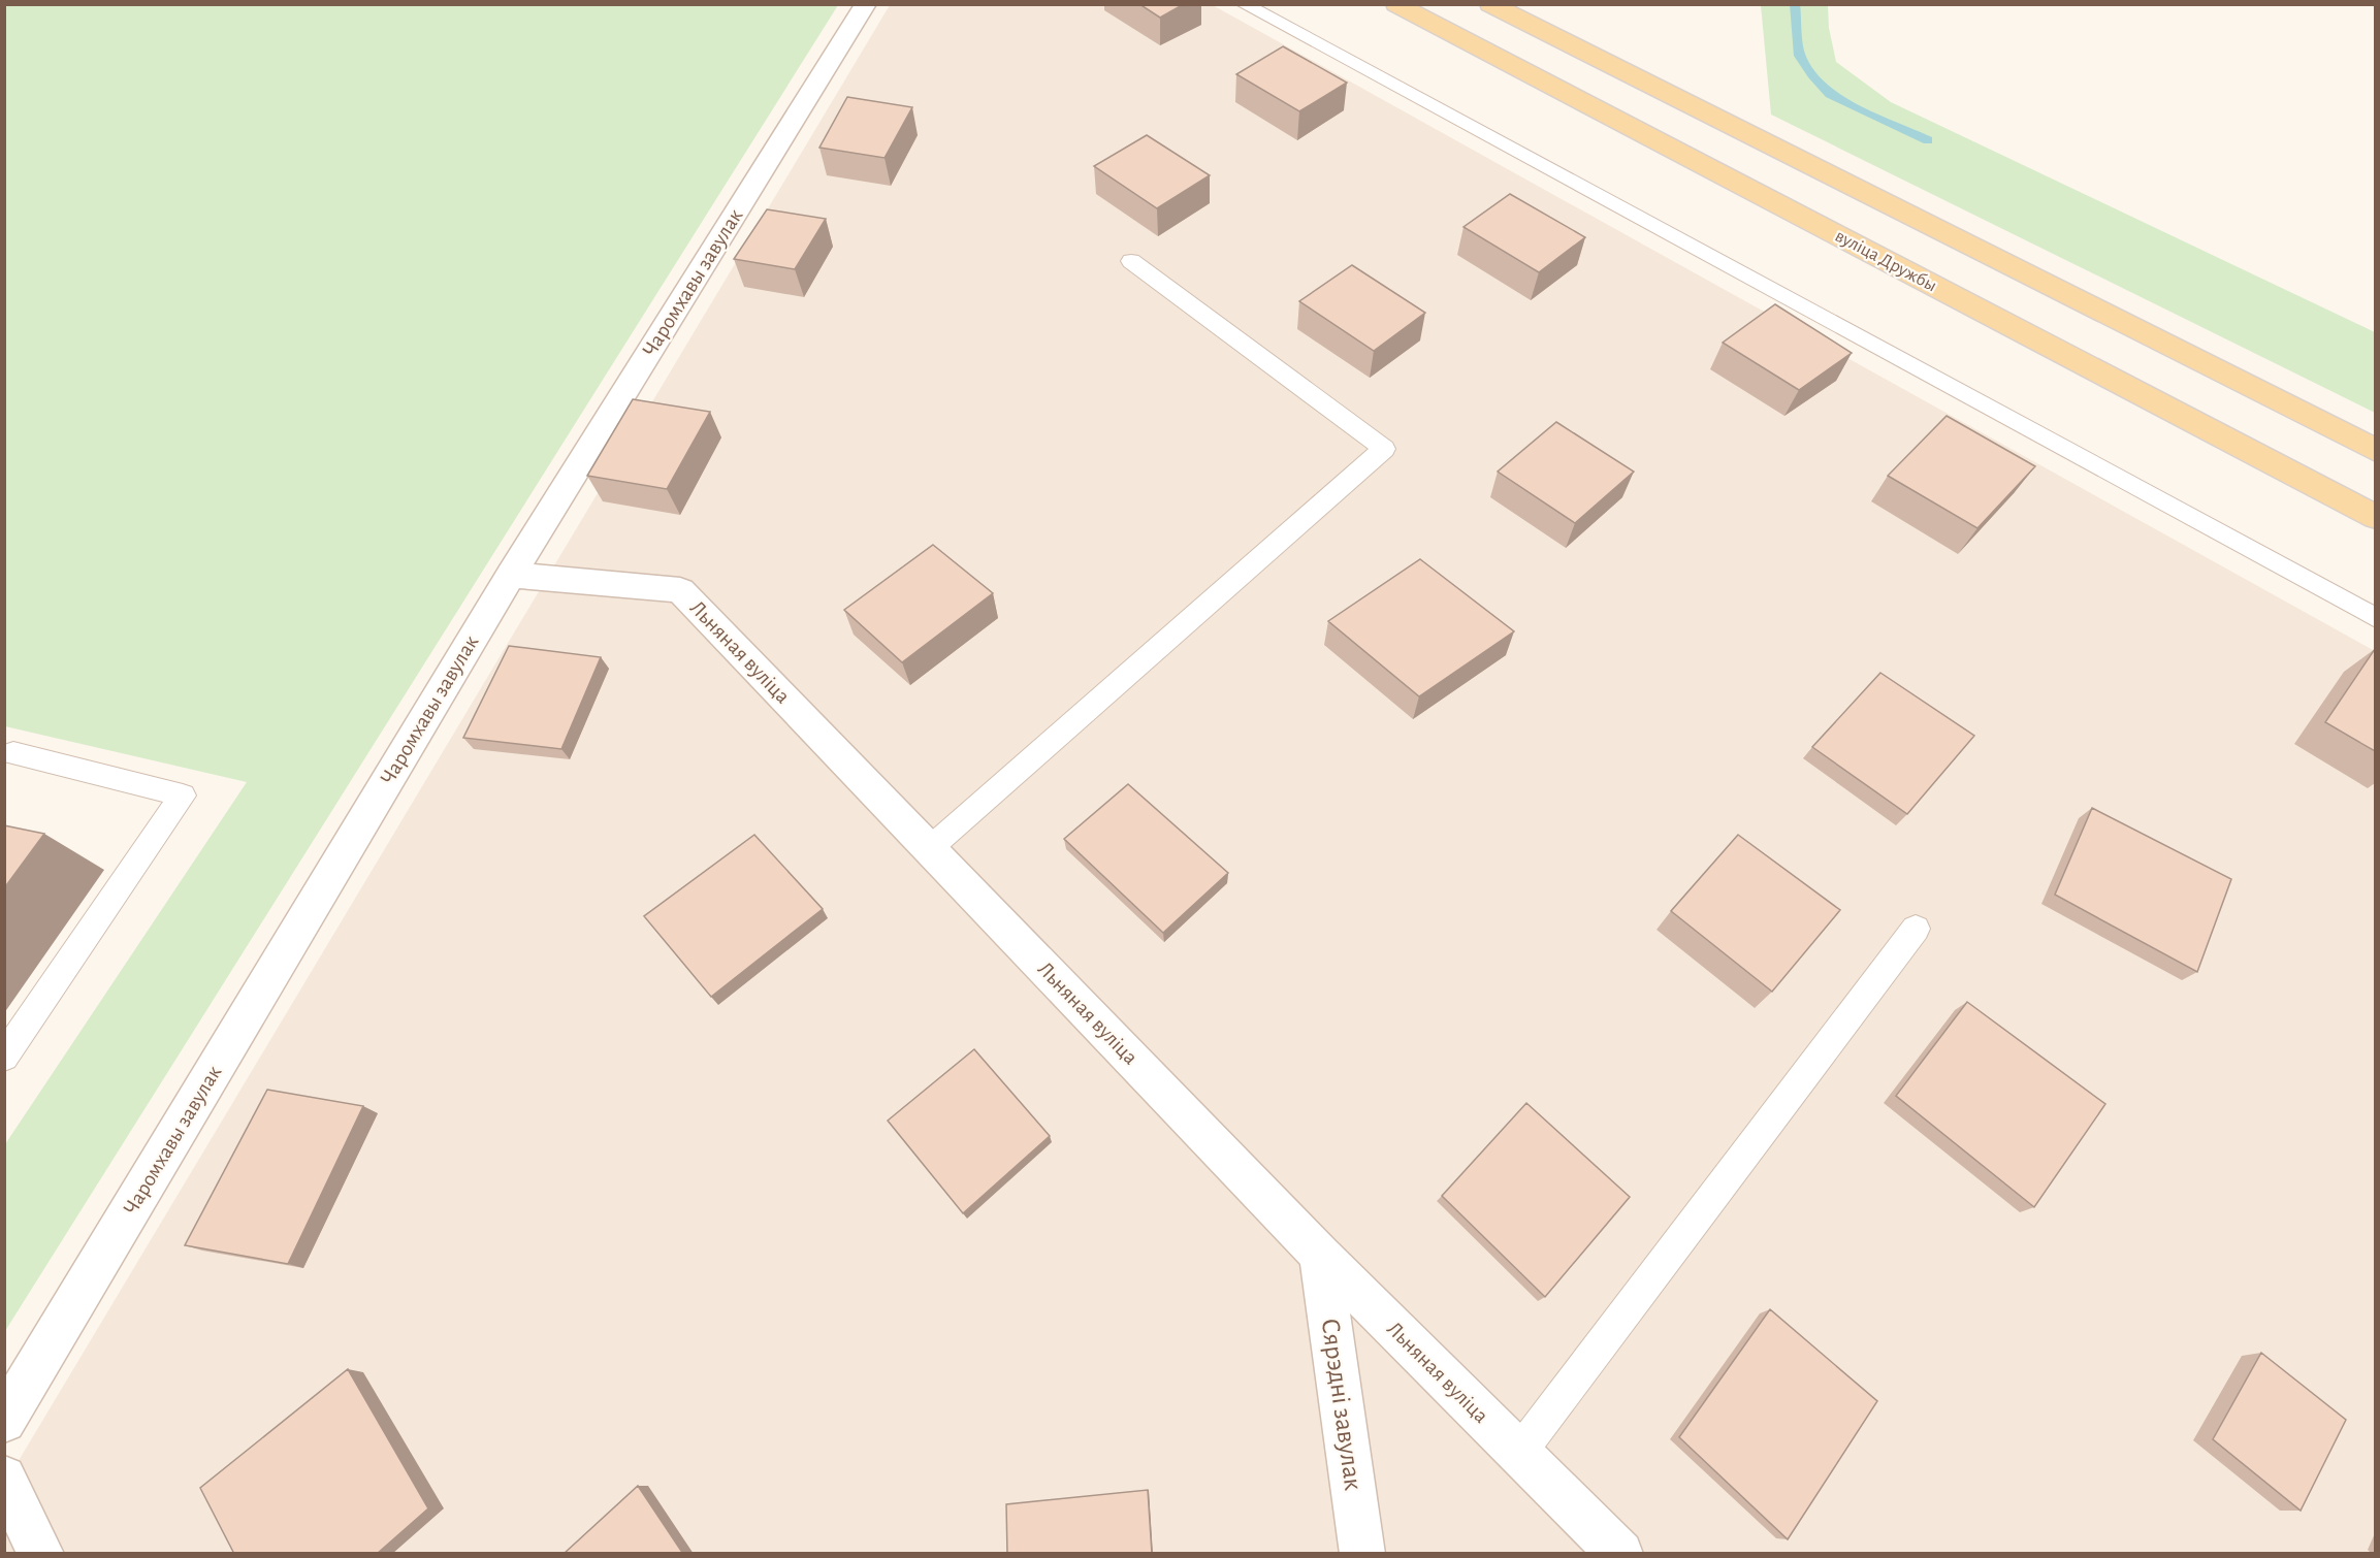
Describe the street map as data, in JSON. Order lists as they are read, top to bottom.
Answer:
{
  "streets": {
    "main road": ["вуліца Дружбы"],
    "street": ["Чаромхавы завулак", "Льняная вуліца", "Сярэдні завулак"]
  },
  "crossings": [
    ["Чаромхавы завулак", "Льняная вуліца"],
    ["Льняная вуліца", "Сярэдні завулак"]
  ]
}
